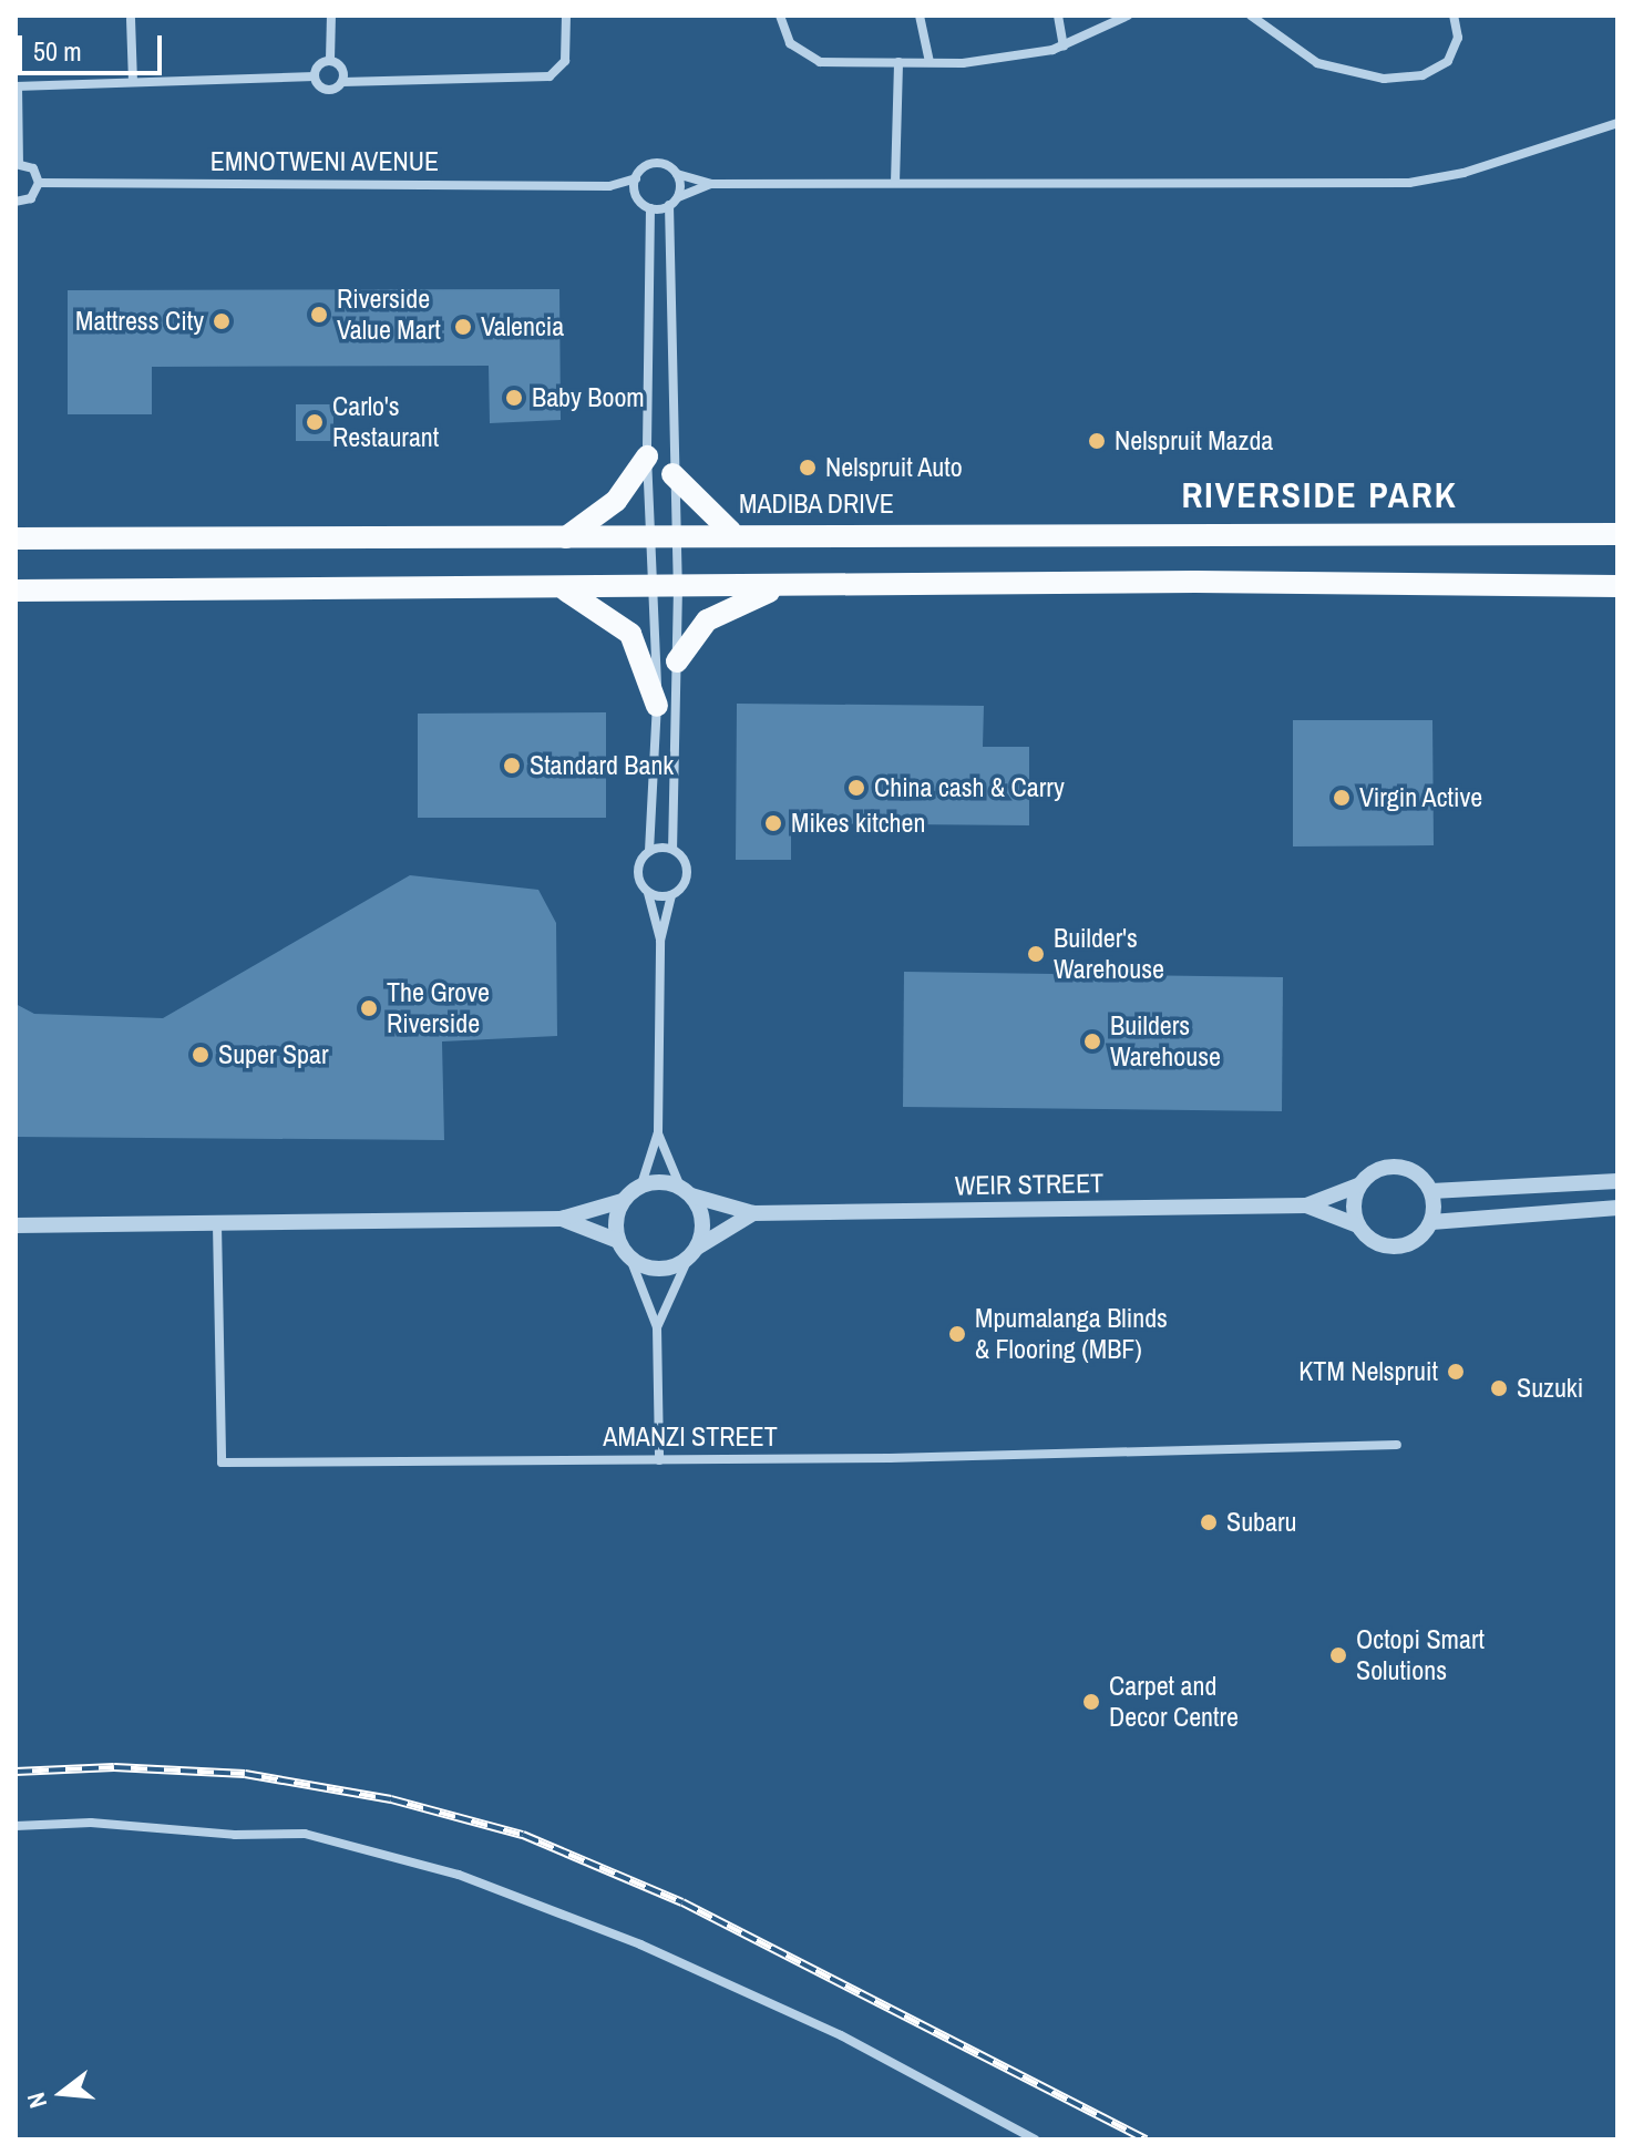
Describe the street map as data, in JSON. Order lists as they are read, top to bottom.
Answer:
{
  "streets": {
    "main road": ["MADIBA DRIVE"],
    "street": ["EMNOTWENI AVENUE", "WEIR STREET", "AMANZI STREET"]
  },
  "districts": ["RIVERSIDE PARK"],
  "places": [
    "Riverside Value Mart",
    "Mattress City",
    "Valencia",
    "Baby Boom",
    "Carlo's Restaurant",
    "Nelspruit Mazda",
    "Nelspruit Auto",
    "Standard Bank",
    "China cash & Carry",
    "Virgin Active",
    "Mikes kitchen",
    "Builder's Warehouse",
    "The Grove Riverside",
    "Builders Warehouse",
    "Super Spar",
    "Mpumalanga Blinds & Flooring (MBF)",
    "KTM Nelspruit",
    "Suzuki",
    "Subaru",
    "Octopi Smart Solutions",
    "Carpet and Decor Centre"
  ],
  "scale_bar": "50 m",
  "north": "left"
}
